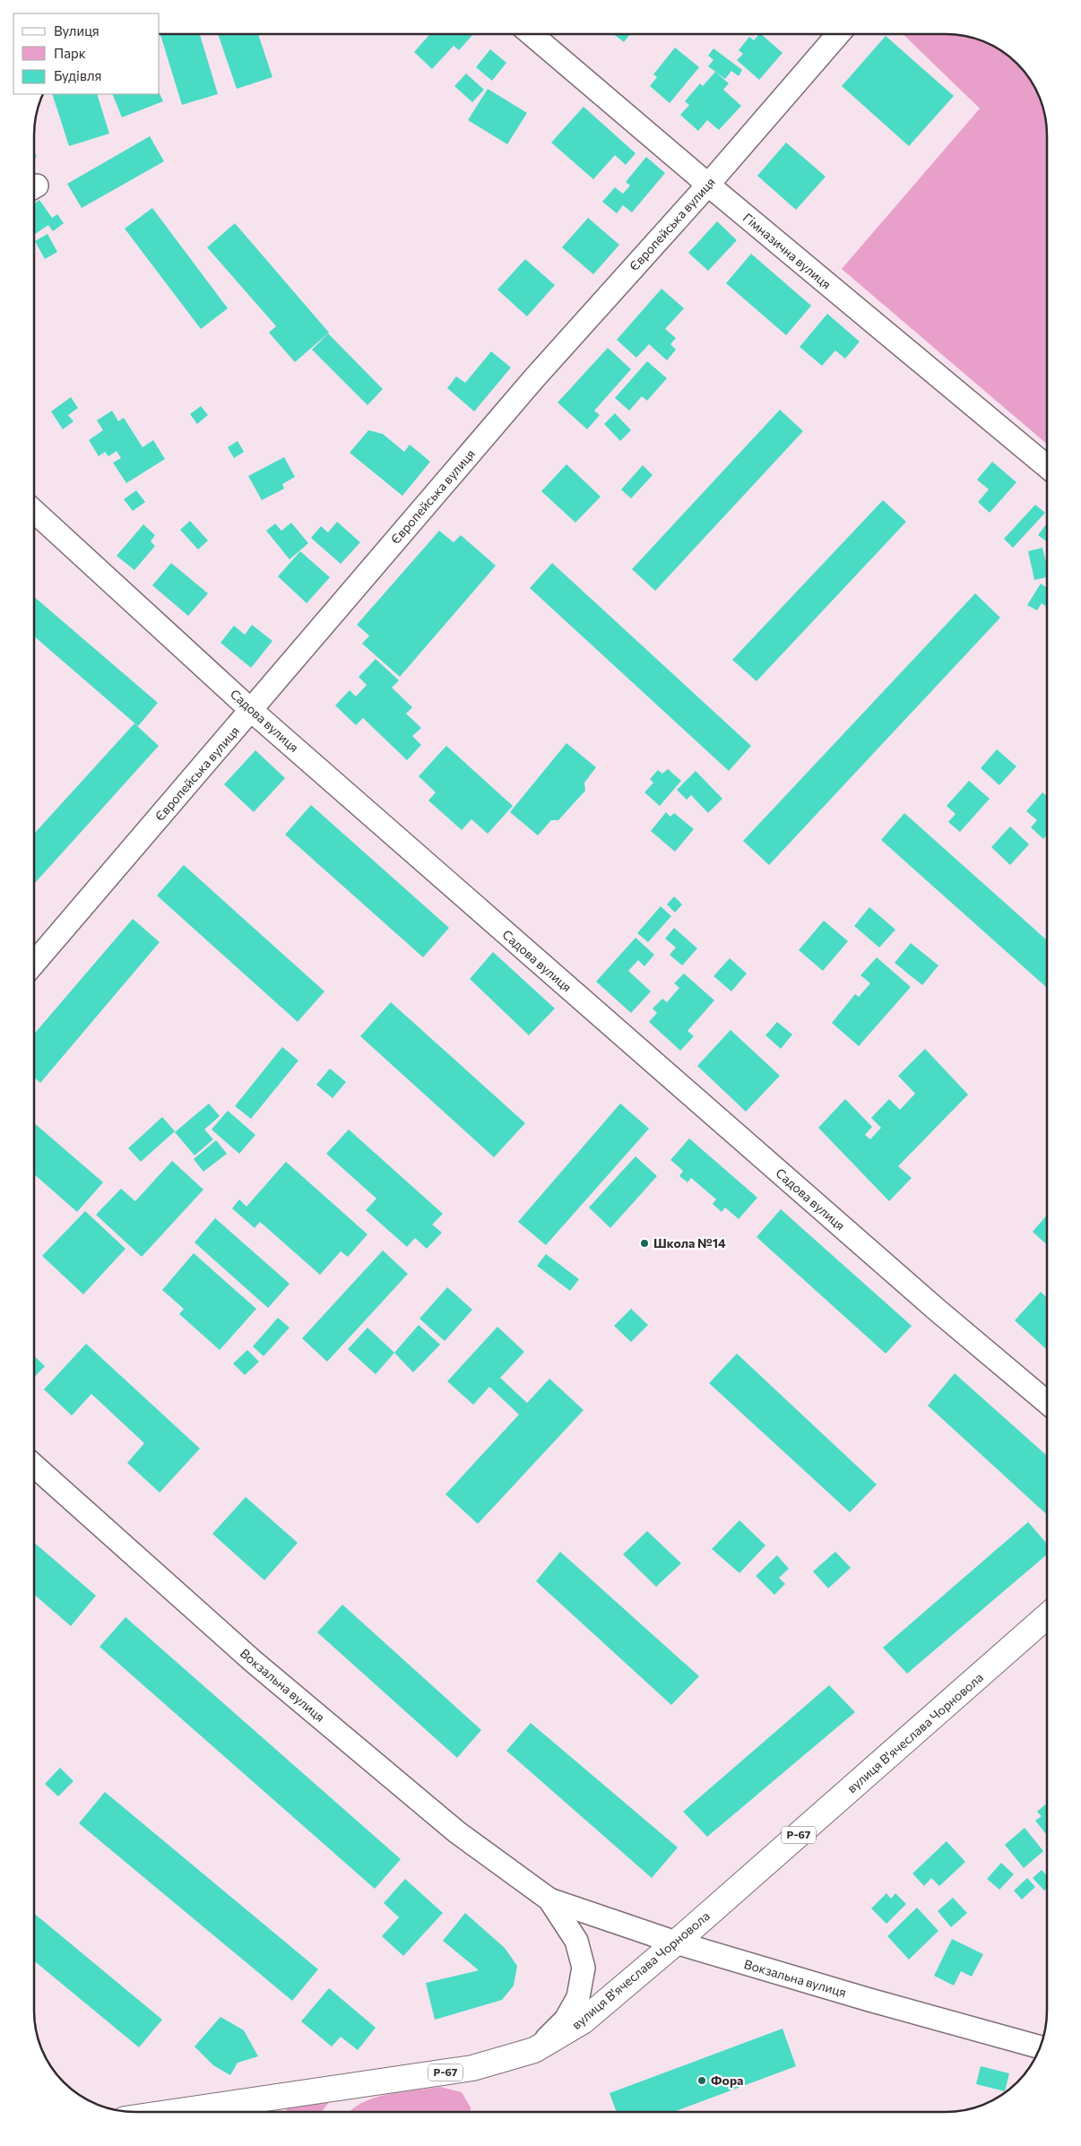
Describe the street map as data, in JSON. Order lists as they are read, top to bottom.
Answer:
{
  "streets": {
    "main road": ["вулиця В'ячеслава Чорновола", "Р-67"],
    "street": [
      "Європейська вулиця",
      "Гімназична вулиця",
      "Садова вулиця",
      "Вокзальна вулиця"
    ]
  },
  "crossings": [
    ["Європейська вулиця", "Гімназична вулиця"],
    ["Європейська вулиця", "Садова вулиця"],
    ["Вокзальна вулиця", "вулиця В'ячеслава Чорновола"]
  ],
  "places": ["Школа №14", "Фора"],
  "legend": ["Вулиця", "Парк", "Будівля"]
}
